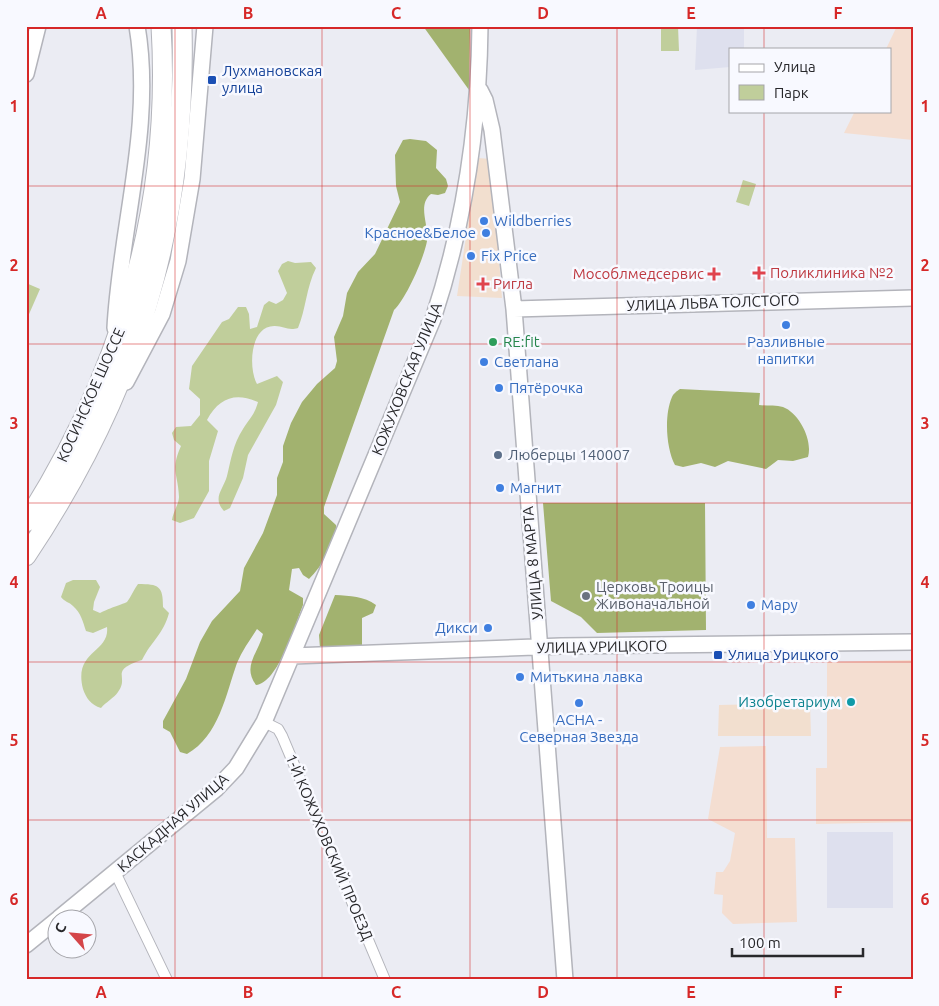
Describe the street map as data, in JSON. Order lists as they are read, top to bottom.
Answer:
{
  "streets": {
    "highway": ["КОСИНСКОЕ ШОССЕ"],
    "street": [
      "УЛИЦА ЛЬВА ТОЛСТОГО",
      "КОЖУХОВСКАЯ УЛИЦА",
      "УЛИЦА 8 МАРТА",
      "УЛИЦА УРИЦКОГО",
      "КАСКАДНАЯ УЛИЦА",
      "1-Й КОЖУХОВСКИЙ ПРОЕЗД"
    ]
  },
  "crossings": [
    ["УЛИЦА ЛЬВА ТОЛСТОГО", "УЛИЦА 8 МАРТА"],
    ["КОЖУХОВСКАЯ УЛИЦА", "УЛИЦА 8 МАРТА"],
    ["КОЖУХОВСКАЯ УЛИЦА", "УЛИЦА УРИЦКОГО"],
    ["КОЖУХОВСКАЯ УЛИЦА", "КАСКАДНАЯ УЛИЦА"],
    ["УЛИЦА 8 МАРТА", "УЛИЦА УРИЦКОГО"],
    ["УЛИЦА УРИЦКОГО", "КАСКАДНАЯ УЛИЦА"],
    ["КАСКАДНАЯ УЛИЦА", "1-Й КОЖУХОВСКИЙ ПРОЕЗД"]
  ],
  "places": {
    "transit": ["Лухмановская улица", "Улица Урицкого"],
    "other": [
      "Wildberries",
      "Красное&Белое",
      "Fix Price",
      "Разливные напитки",
      "RE:fit",
      "Светлана",
      "Пятёрочка",
      "Люберцы 140007",
      "Магнит",
      "Церковь Троицы Живоначальной",
      "Мару",
      "Дикси",
      "Митькина лавка",
      "Изобретариум",
      "АСНА - Северная Звезда"
    ],
    "health": ["Поликлиника №2", "Мособлмедсервис", "Ригла"]
  },
  "legend": ["Улица", "Парк"],
  "scale_bar": "100 m",
  "north": "top left",
  "grid": {
    "columns": [
      "A",
      "B",
      "C",
      "D",
      "E",
      "F"
    ],
    "rows": [
      "1",
      "2",
      "3",
      "4",
      "5",
      "6"
    ]
  }
}
